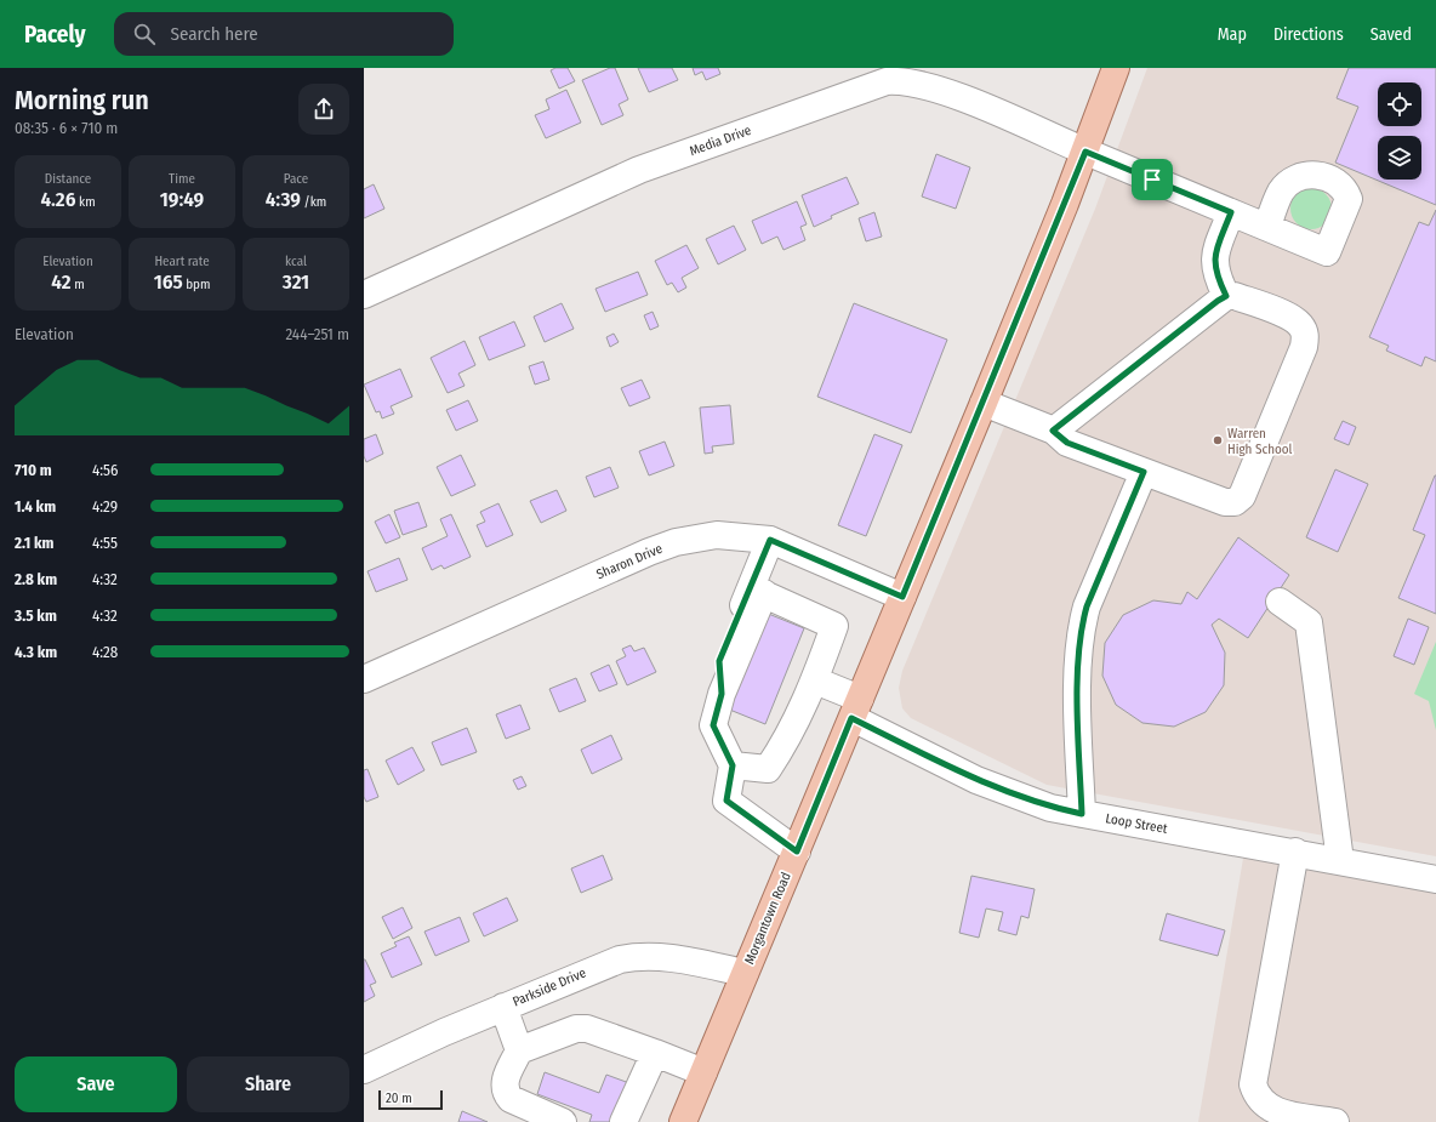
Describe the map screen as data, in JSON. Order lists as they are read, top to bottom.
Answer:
{
  "streets": {
    "main road": ["Morgantown Road"],
    "street": [
      "Media Drive",
      "Sharon Drive",
      "Loop Street",
      "Parkside Drive"
    ]
  },
  "crossings": [
    ["Media Drive", "Morgantown Road"],
    ["Sharon Drive", "Morgantown Road"],
    ["Loop Street", "Morgantown Road"],
    ["Morgantown Road", "Parkside Drive"]
  ],
  "places": ["Warren High School"],
  "scale_bar": "20 m",
  "page": {
    "header": "Pacely",
    "search": "Search here",
    "nav": ["Map", "Directions", "Saved"],
    "heading": ["Morning run", "08:35 · 6 × 710 m"],
    "stats": [
      ["Distance", "4.26 km"],
      ["Time", "19:49"],
      ["Pace", "4:39 /km"],
      ["Elevation", "42 m"],
      ["Heart rate", "165 bpm"],
      ["kcal", "321"]
    ],
    "chart": ["Elevation", "244–251 m"],
    "list": [
      {
        "name": "710 m",
        "note": "4:56"
      },
      {
        "name": "1.4 km",
        "note": "4:29"
      },
      {
        "name": "2.1 km",
        "note": "4:55"
      },
      {
        "name": "2.8 km",
        "note": "4:32"
      },
      {
        "name": "3.5 km",
        "note": "4:32"
      },
      {
        "name": "4.3 km",
        "note": "4:28"
      }
    ],
    "buttons": ["Save", "Share"],
    "scale": "20 m"
  }
}
